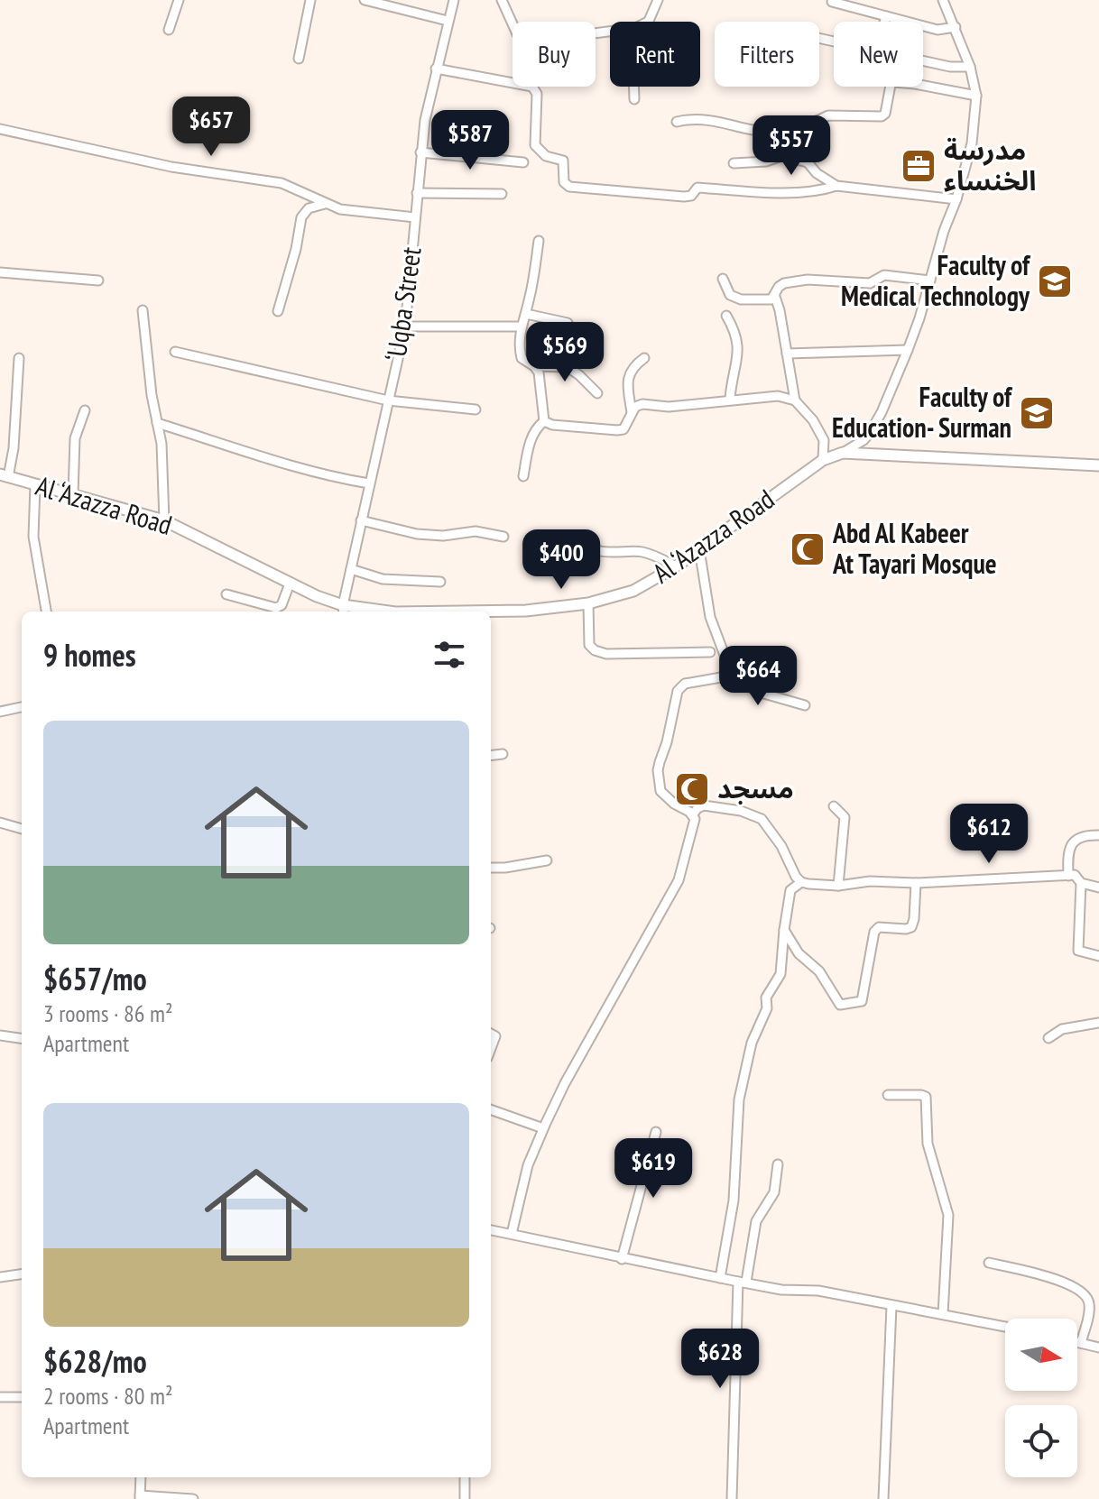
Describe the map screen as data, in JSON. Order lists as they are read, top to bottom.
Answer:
{
  "streets": {
    "street": ["‘Uqba Street", "Al ‘Azazza Road"]
  },
  "crossings": [
    ["‘Uqba Street", "Al ‘Azazza Road"]
  ],
  "places": {
    "office": ["مدرسة الخنساء"],
    "school or university": ["Faculty of Medical Technology", "Faculty of Education- Surman"],
    "mosque": ["Abd Al Kabeer At Tayari Mosque", "مسجد"]
  },
  "north": "right",
  "page": {
    "chip": [
      "Buy",
      "Rent",
      "Filters",
      "New"
    ],
    "price": [
      "$657",
      "$587",
      "$557",
      "$569",
      "$400",
      "$664",
      "$612",
      "$619",
      "$628"
    ],
    "heading": "9 homes",
    "list": [
      {
        "name": "$657/mo",
        "note": "3 rooms · 86 m² · Apartment"
      },
      {
        "name": "$628/mo",
        "note": "2 rooms · 80 m² · Apartment"
      }
    ]
  }
}
